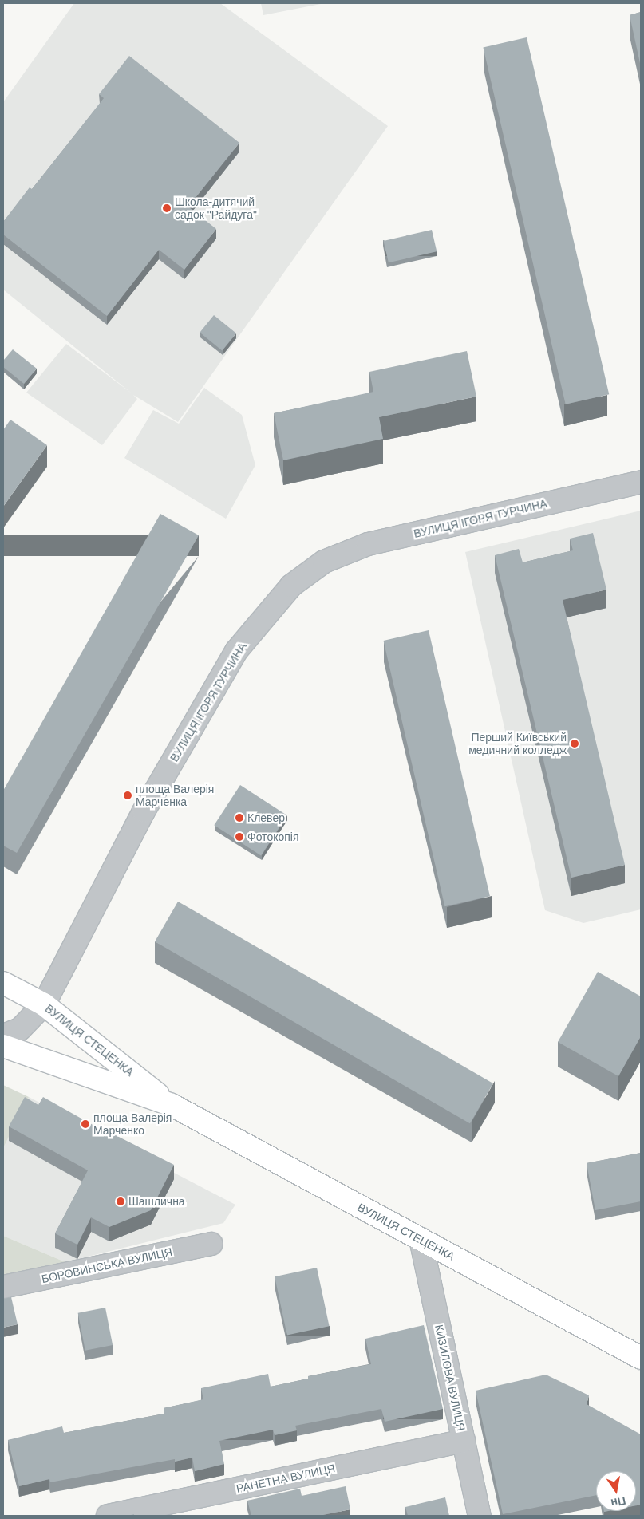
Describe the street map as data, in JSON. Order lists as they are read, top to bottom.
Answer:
{
  "streets": {
    "main road": ["ВУЛИЦЯ СТЕЦЕНКА"],
    "street": [
      "ВУЛИЦЯ ІГОРЯ ТУРЧИНА",
      "БОРОВИНСЬКА ВУЛИЦЯ",
      "КИЗИЛОВА ВУЛИЦЯ",
      "РАНЕТНА ВУЛИЦЯ"
    ]
  },
  "crossings": [
    ["ВУЛИЦЯ ІГОРЯ ТУРЧИНА", "ВУЛИЦЯ СТЕЦЕНКА"],
    ["ВУЛИЦЯ СТЕЦЕНКА", "КИЗИЛОВА ВУЛИЦЯ"],
    ["КИЗИЛОВА ВУЛИЦЯ", "РАНЕТНА ВУЛИЦЯ"]
  ],
  "places": [
    "Школа-дитячий садок \"Райдуга\"",
    "Перший Київський медичний колледж",
    "площа Валерія Марченка",
    "Клевер",
    "Фотокопія",
    "площа Валерія Марченко",
    "Шашлична"
  ],
  "north": "bottom"
}
